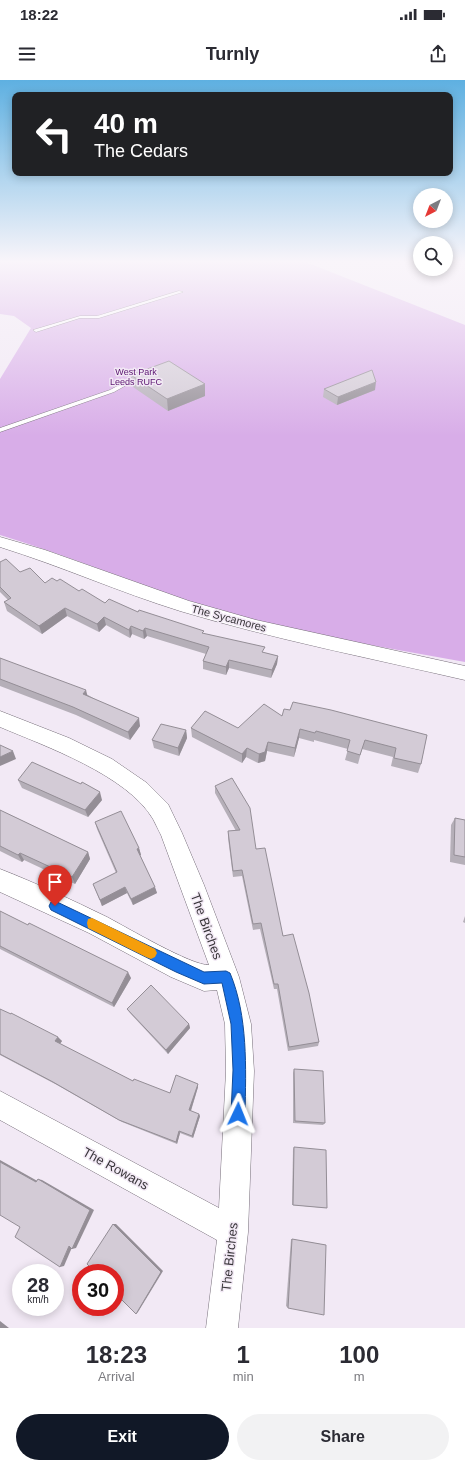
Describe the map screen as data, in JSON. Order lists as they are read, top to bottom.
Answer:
{
  "streets": {
    "street": ["The Sycamores", "The Birches", "The Rowans"]
  },
  "crossings": [
    ["The Birches", "The Rowans"]
  ],
  "parks": ["West Park Leeds RUFC"],
  "north": "bottom left",
  "page": {
    "status": "18:22",
    "header": "Turnly",
    "turn": ["40 m", "The Cedars"],
    "speed": "28 km/h",
    "limit": "30",
    "eta": [
      "18:23",
      "Arrival",
      "1",
      "min",
      "100",
      "m"
    ],
    "buttons": ["Exit", "Share"]
  }
}
